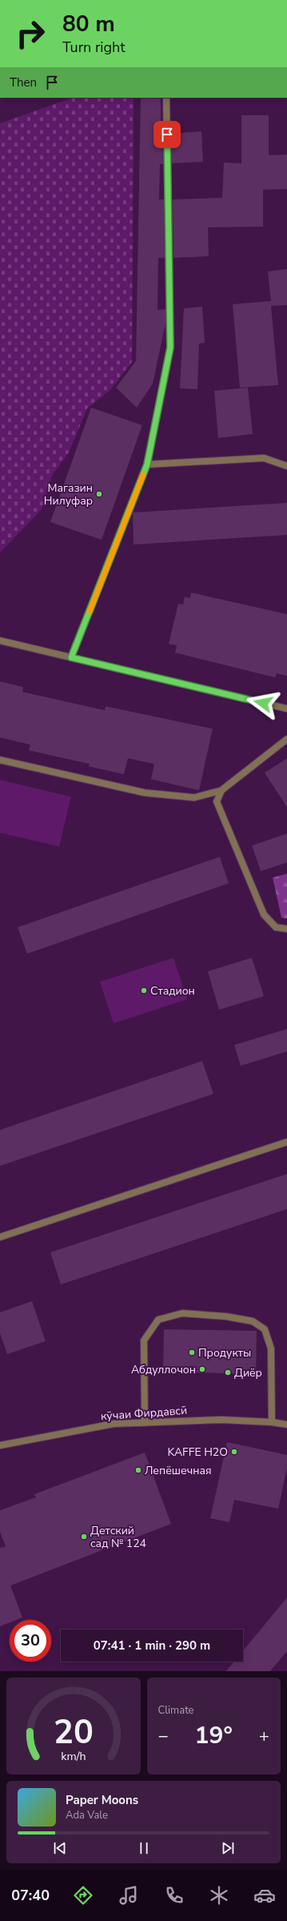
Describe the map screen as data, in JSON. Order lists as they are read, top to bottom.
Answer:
{
  "streets": {
    "street": ["кӯчаи Фирдавсӣ"]
  },
  "places": [
    "Магазин Нилуфар",
    "Стадион",
    "Продукты",
    "Абдуллочон",
    "Диëр",
    "KAFFE H2O",
    "Лепёшечная",
    "Детский сад № 124"
  ],
  "page": {
    "turn": ["80 m", "Turn right"],
    "then": "Then",
    "limit": "30",
    "trip": "07:41 · 1 min · 290 m",
    "tile": "Climate",
    "heat": ["−", "19°", "+"],
    "song": ["Paper Moons", "Ada Vale"],
    "tabs": "07:40",
    "gauge": ["20", "km/h"]
  }
}
